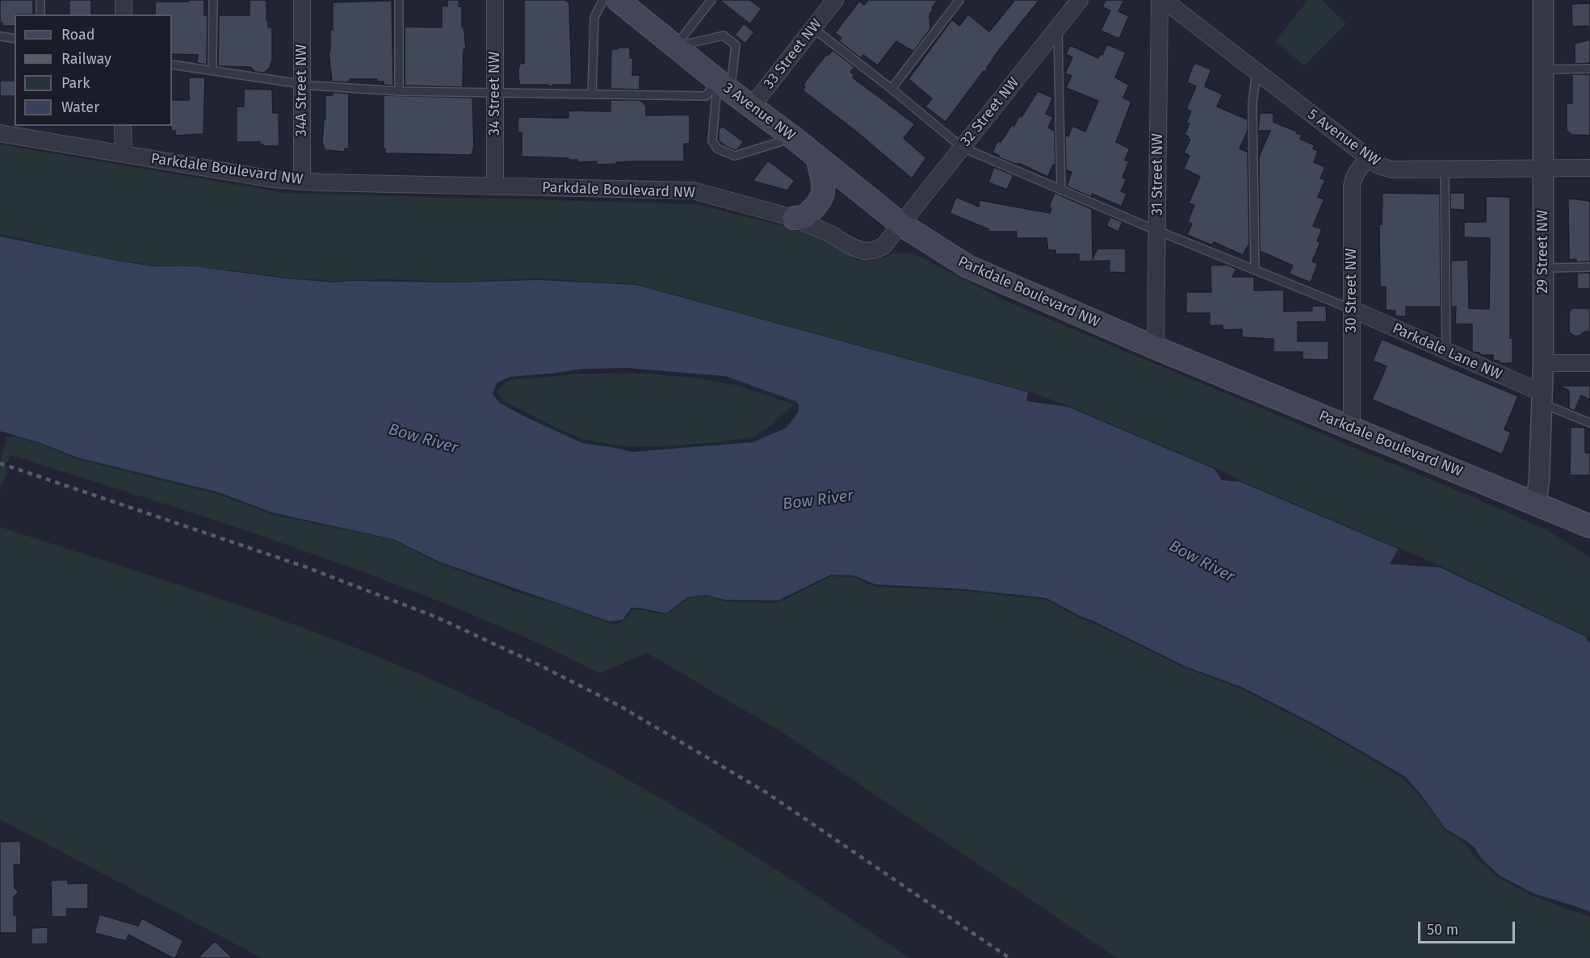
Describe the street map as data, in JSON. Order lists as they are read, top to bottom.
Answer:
{
  "streets": {
    "main road": ["3 Avenue NW", "Parkdale Boulevard NW"],
    "street": [
      "33 Street NW",
      "34A Street NW",
      "34 Street NW",
      "32 Street NW",
      "5 Avenue NW",
      "31 Street NW",
      "29 Street NW",
      "30 Street NW",
      "Parkdale Lane NW"
    ]
  },
  "crossings": [
    ["33 Street NW", "3 Avenue NW"],
    ["34A Street NW", "Parkdale Boulevard NW"],
    ["34 Street NW", "Parkdale Boulevard NW"],
    ["3 Avenue NW", "32 Street NW"],
    ["3 Avenue NW", "Parkdale Boulevard NW"],
    ["32 Street NW", "Parkdale Boulevard NW"],
    ["5 Avenue NW", "29 Street NW"],
    ["5 Avenue NW", "30 Street NW"],
    ["Parkdale Boulevard NW", "31 Street NW"],
    ["Parkdale Boulevard NW", "29 Street NW"],
    ["Parkdale Boulevard NW", "30 Street NW"],
    ["29 Street NW", "Parkdale Lane NW"],
    ["30 Street NW", "Parkdale Lane NW"]
  ],
  "water": ["Bow River"],
  "legend": [
    "Road",
    "Railway",
    "Park",
    "Water"
  ],
  "scale_bar": "50 m"
}
